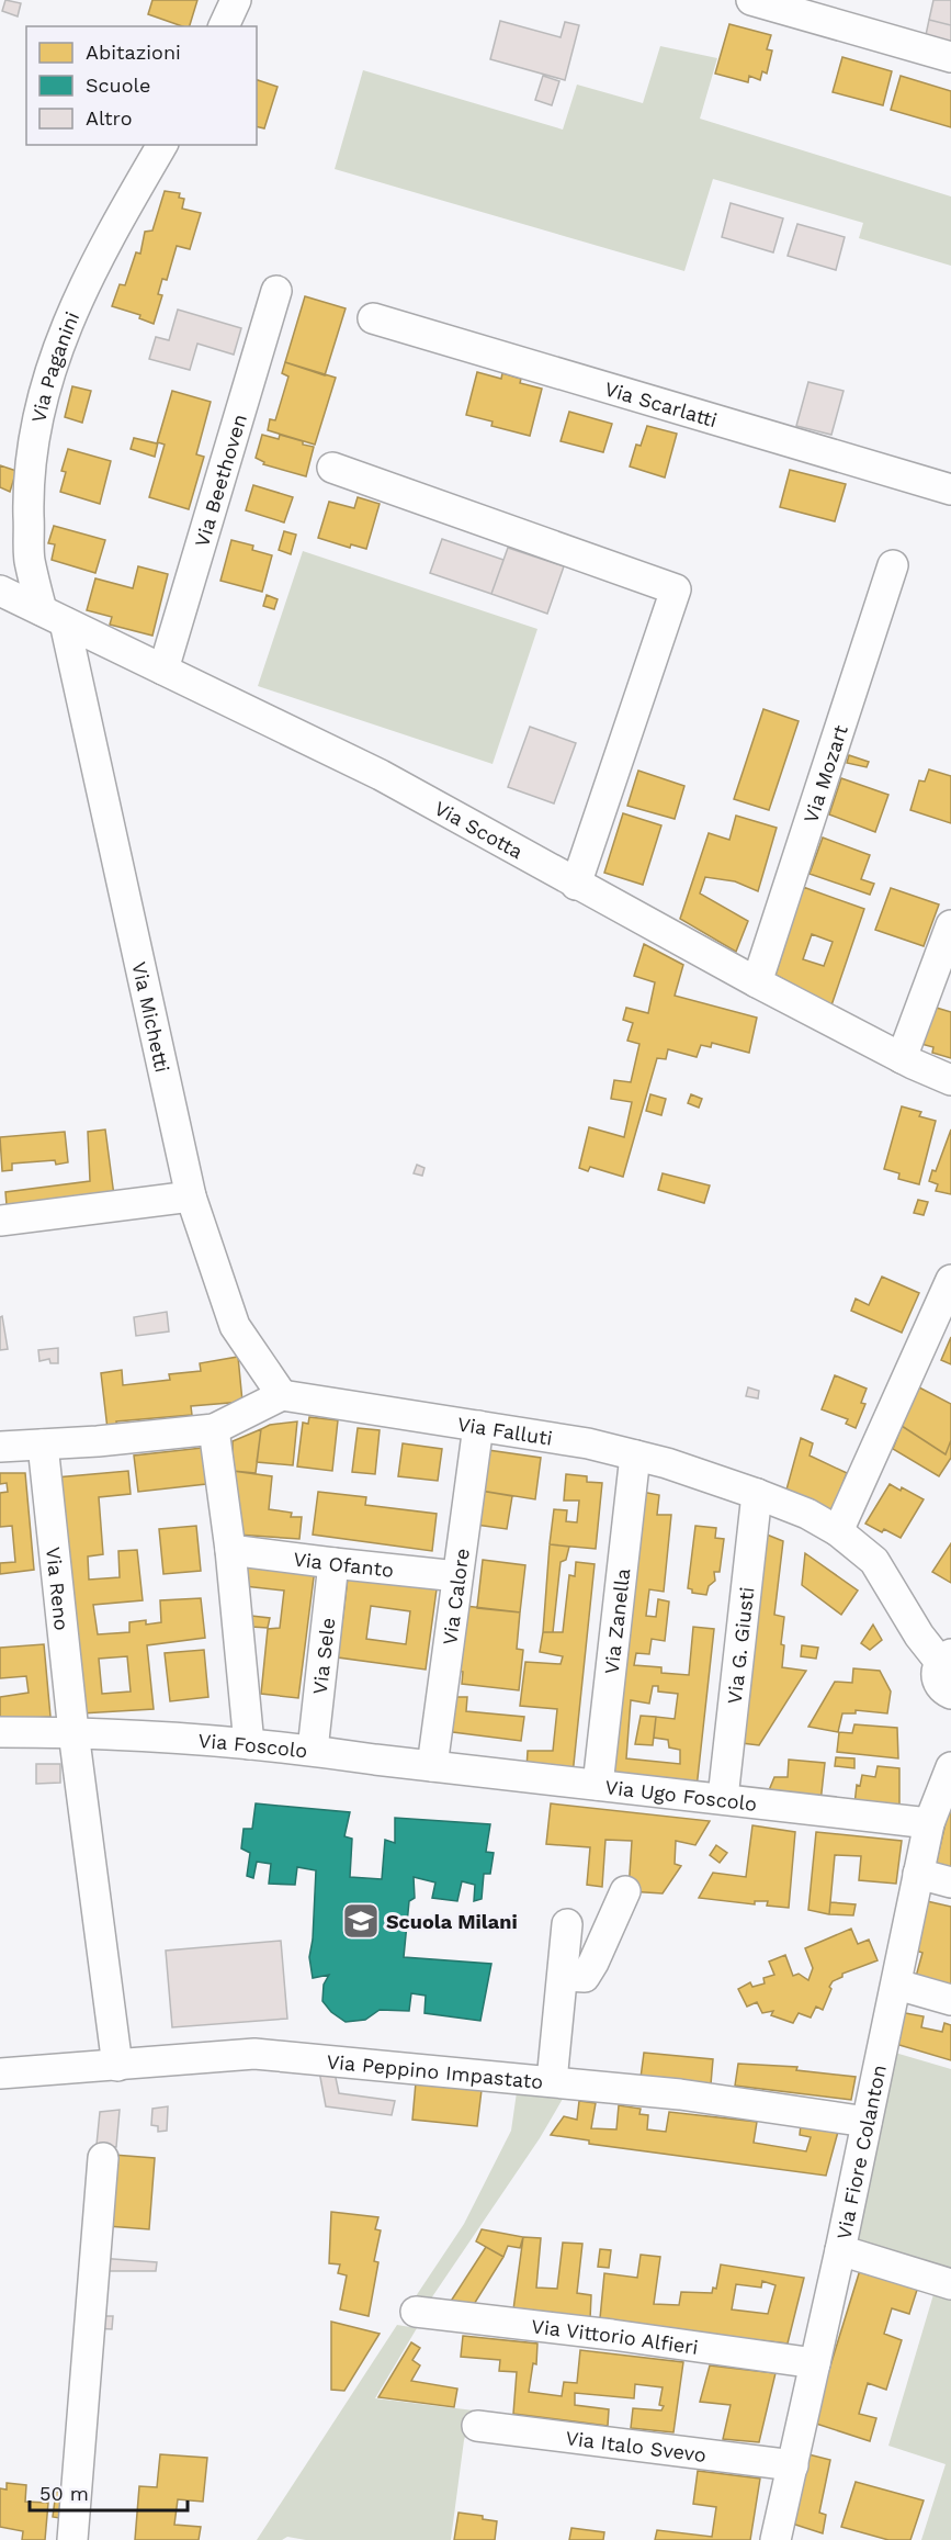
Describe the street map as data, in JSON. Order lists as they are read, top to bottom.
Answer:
{
  "streets": {
    "street": [
      "Via Paganini",
      "Via Scarlatti",
      "Via Beethoven",
      "Via Mozart",
      "Via Scotta",
      "Via Michetti",
      "Via Falluti",
      "Via Ofanto",
      "Via Reno",
      "Via Calore",
      "Via Zanella",
      "Via G. Giusti",
      "Via Sele",
      "Via Foscolo",
      "Via Ugo Foscolo",
      "Via Peppino Impastato",
      "Via Fiore Colanton",
      "Via Vittorio Alfieri",
      "Via Italo Svevo"
    ]
  },
  "crossings": [
    ["Via Paganini", "Via Scotta"],
    ["Via Paganini", "Via Michetti"],
    ["Via Beethoven", "Via Scotta"],
    ["Via Mozart", "Via Scotta"],
    ["Via Scotta", "Via Michetti"],
    ["Via Michetti", "Via Falluti"],
    ["Via Falluti", "Via Calore"],
    ["Via Falluti", "Via Zanella"],
    ["Via Falluti", "Via G. Giusti"],
    ["Via Ofanto", "Via Calore"],
    ["Via Ofanto", "Via Sele"],
    ["Via Reno", "Via Foscolo"],
    ["Via Reno", "Via Peppino Impastato"],
    ["Via Calore", "Via Foscolo"],
    ["Via Calore", "Via Ugo Foscolo"],
    ["Via Zanella", "Via Ugo Foscolo"],
    ["Via G. Giusti", "Via Ugo Foscolo"],
    ["Via Sele", "Via Foscolo"],
    ["Via Foscolo", "Via Ugo Foscolo"],
    ["Via Ugo Foscolo", "Via Fiore Colanton"],
    ["Via Peppino Impastato", "Via Fiore Colanton"],
    ["Via Fiore Colanton", "Via Vittorio Alfieri"],
    ["Via Fiore Colanton", "Via Italo Svevo"]
  ],
  "places": {
    "school or university": ["Scuola Milani"]
  },
  "legend": ["Abitazioni", "Scuole", "Altro"],
  "scale_bar": "50 m"
}
